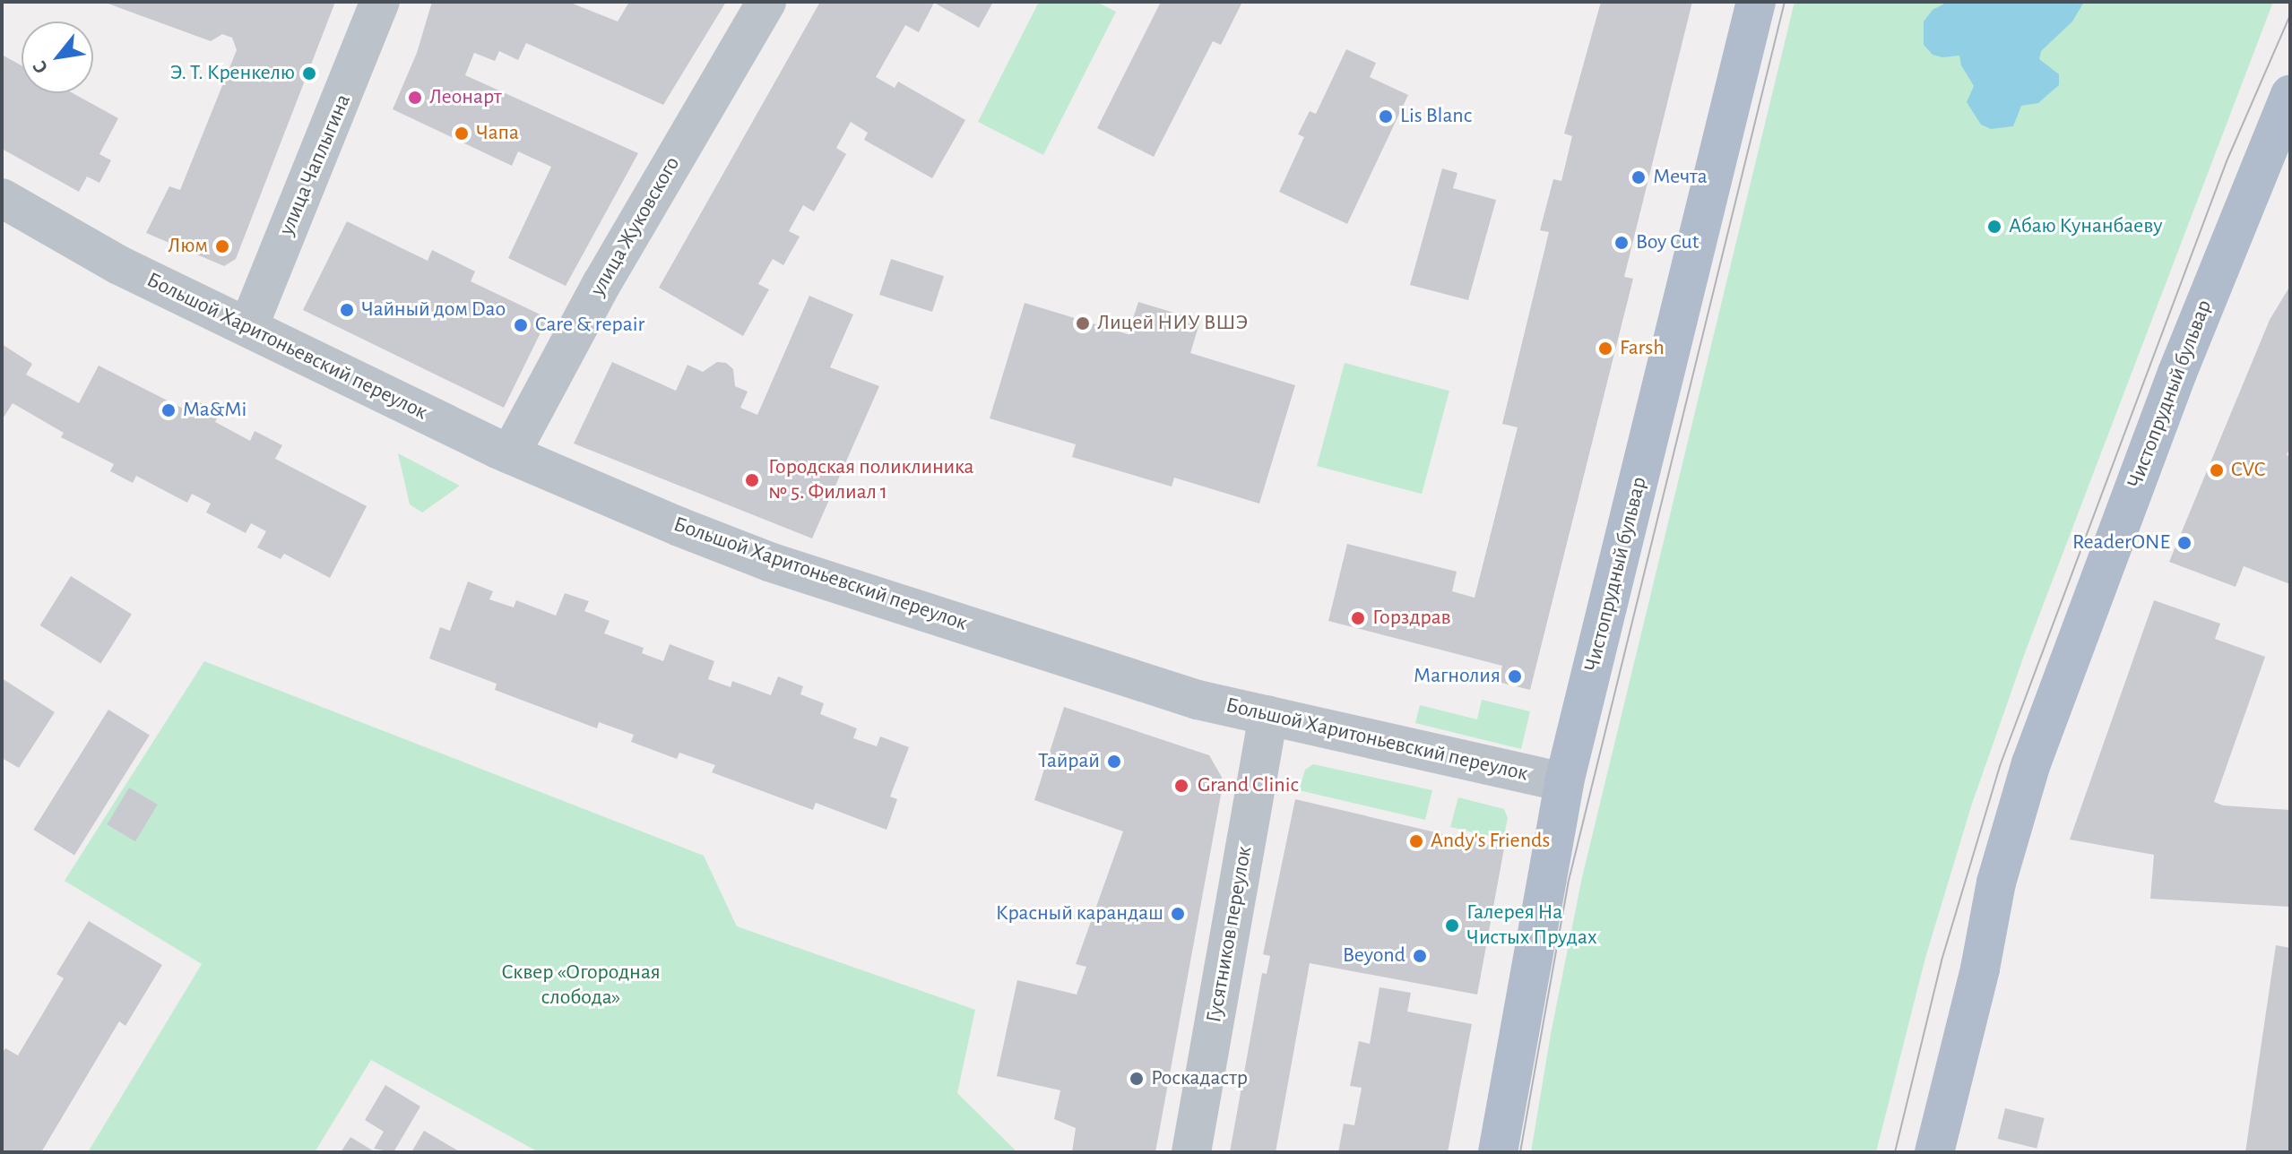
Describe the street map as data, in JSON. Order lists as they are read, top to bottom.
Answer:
{
  "streets": {
    "main road": ["Чистопрудный бульвар"],
    "street": [
      "улица Чаплыгина",
      "улица Жуковского",
      "Большой Харитоньевский переулок",
      "Гусятников переулок"
    ]
  },
  "crossings": [
    ["улица Чаплыгина", "Большой Харитоньевский переулок"],
    ["улица Жуковского", "Большой Харитоньевский переулок"],
    ["Большой Харитоньевский переулок", "Чистопрудный бульвар"],
    ["Большой Харитоньевский переулок", "Гусятников переулок"]
  ],
  "parks": ["Сквер «Огородная слобода»"],
  "places": [
    "Э. Т. Кренкелю",
    "Леонарт",
    "Lis Blanc",
    "Чапа",
    "Мечта",
    "Абаю Кунанбаеву",
    "Boy Cut",
    "Люм",
    "Чайный дом Dao",
    "Лицей НИУ ВШЭ",
    "Care & repair",
    "Farsh",
    "Ma&Mi",
    "CVC",
    "Городская поликлиника № 5. Филиал 1",
    "ReaderONE",
    "Горздрав",
    "Магнолия",
    "Тайрай",
    "Grand Clinic",
    "Andy's Friends",
    "Красный карандаш",
    "Галерея На Чистых Прудах",
    "Beyond",
    "Роскадастр"
  ],
  "north": "bottom left"
}
